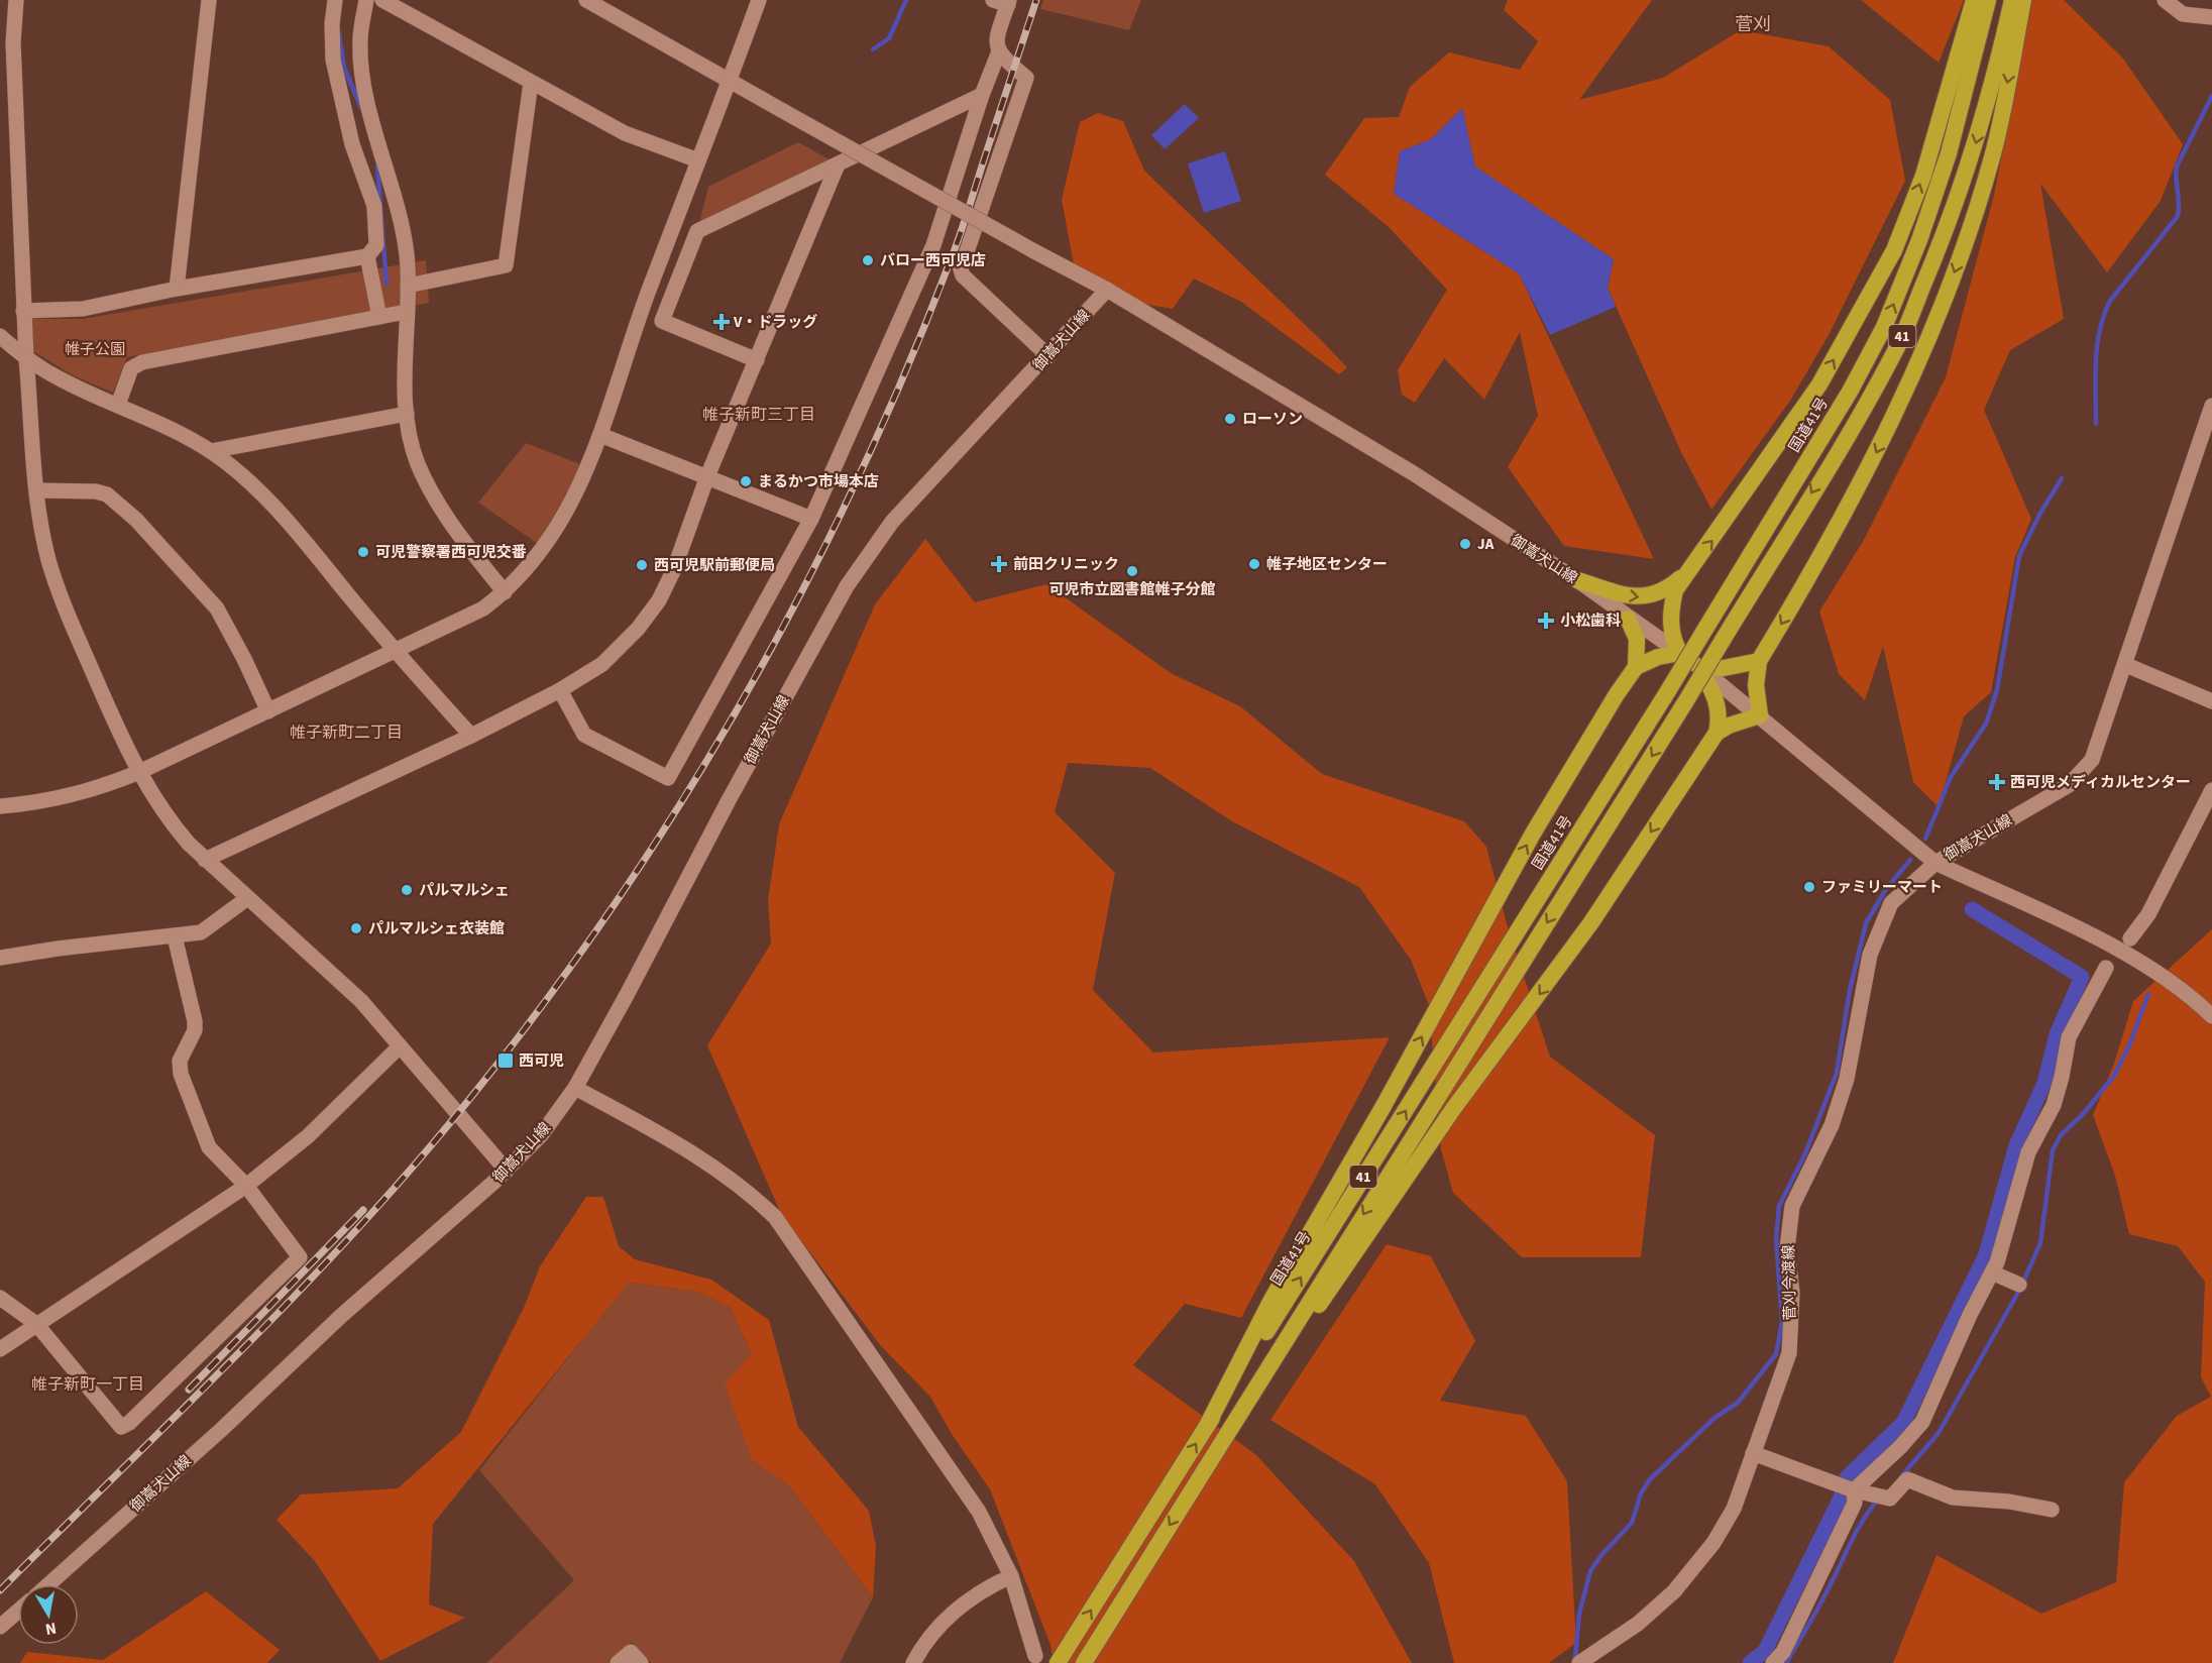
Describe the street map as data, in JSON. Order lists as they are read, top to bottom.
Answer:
{
  "streets": {
    "highway": ["41", "国道41号"],
    "street": ["御嵩犬山線", "菅刈今渡線"]
  },
  "crossings": [
    ["御嵩犬山線", "菅刈今渡線"]
  ],
  "districts": [
    "菅刈",
    "帷子新町三丁目",
    "帷子新町二丁目",
    "帷子新町一丁目"
  ],
  "parks": ["帷子公園"],
  "places": {
    "other": [
      "バロー西可児店",
      "ローソン",
      "まるかつ市場本店",
      "JA",
      "可児警察署西可児交番",
      "帷子地区センター",
      "西可児駅前郵便局",
      "可児市立図書館帷子分館",
      "ファミリーマート",
      "パルマルシェ",
      "パルマルシェ衣装館"
    ],
    "health": [
      "V・ドラッグ",
      "前田クリニック",
      "小松歯科",
      "西可児メディカルセンター"
    ],
    "transit": ["西可児"]
  },
  "north": "bottom"
}
